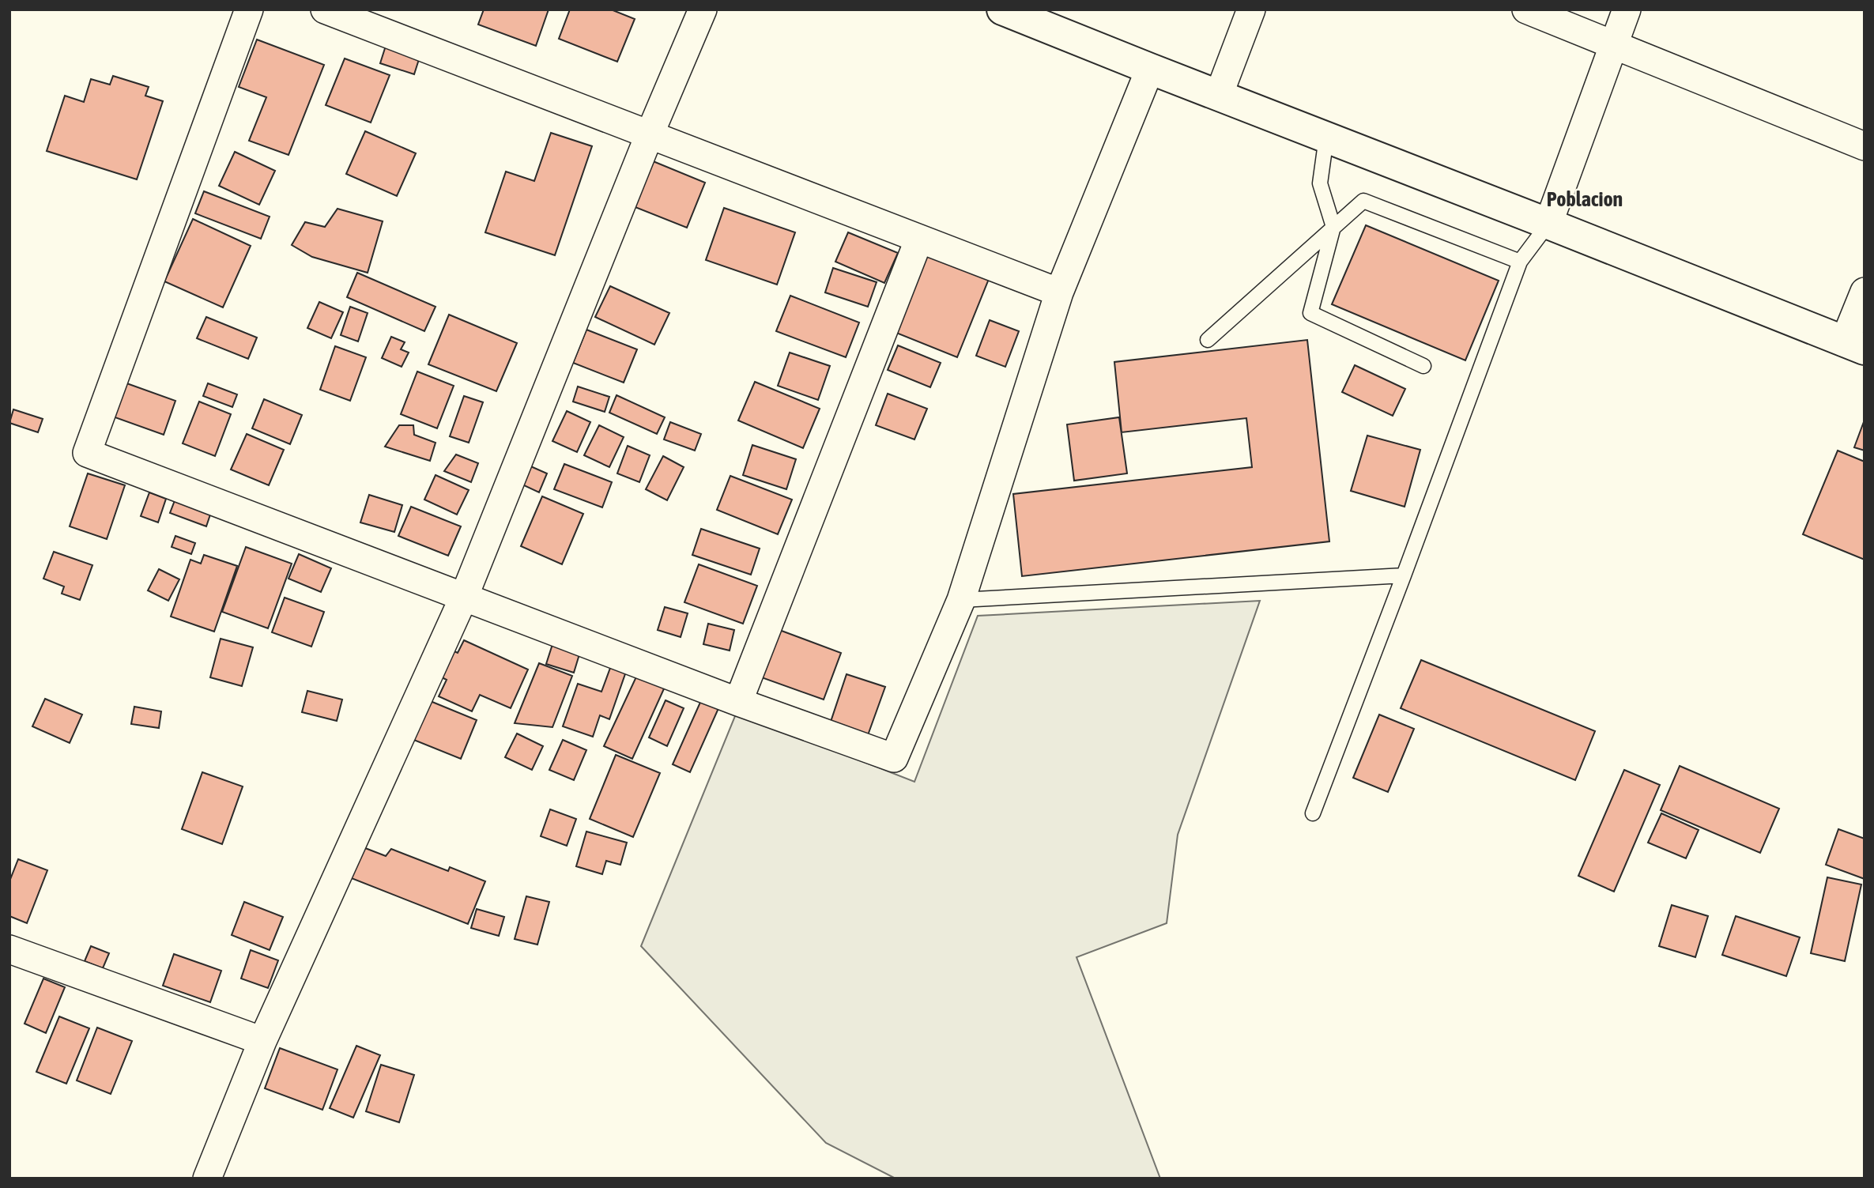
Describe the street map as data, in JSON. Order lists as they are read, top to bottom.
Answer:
{
  "districts": ["Poblacion"]
}
